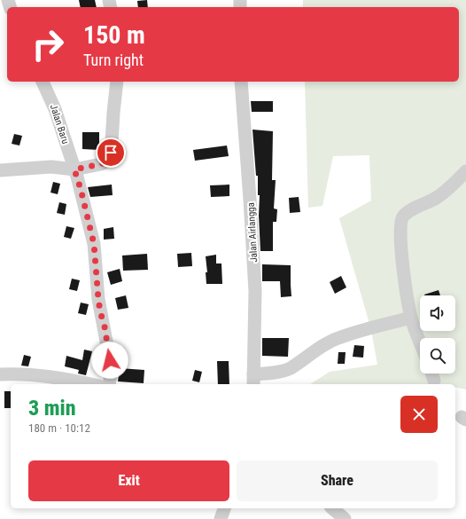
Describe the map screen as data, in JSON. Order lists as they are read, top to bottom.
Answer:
{
  "streets": {
    "street": ["Jalan Baru", "Jalan Airlangga"]
  },
  "page": {
    "turn": ["150 m", "Turn right"],
    "heading": ["3 min", "180 m · 10:12"],
    "buttons": ["Exit", "Share"]
  }
}
